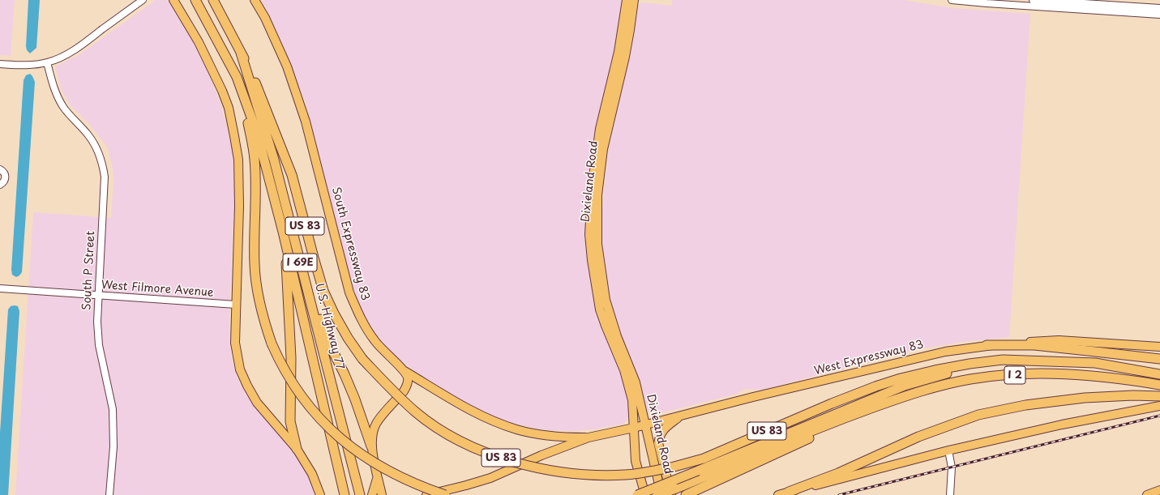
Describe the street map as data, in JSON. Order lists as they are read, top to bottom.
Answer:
{
  "streets": {
    "highway": [
      "US 83",
      "I 69E",
      "U.S. Highway 77",
      "I 2"
    ],
    "main road": ["Dixieland Road", "South Expressway 83", "West Expressway 83"],
    "street": ["South P Street", "West Filmore Avenue"]
  },
  "crossings": [
    ["Dixieland Road", "West Expressway 83"],
    ["US 83", "I 69E"],
    ["US 83", "U.S. Highway 77"],
    ["US 83", "I 2"],
    ["South Expressway 83", "West Expressway 83"],
    ["I 69E", "U.S. Highway 77"],
    ["South P Street", "West Filmore Avenue"]
  ]
}
